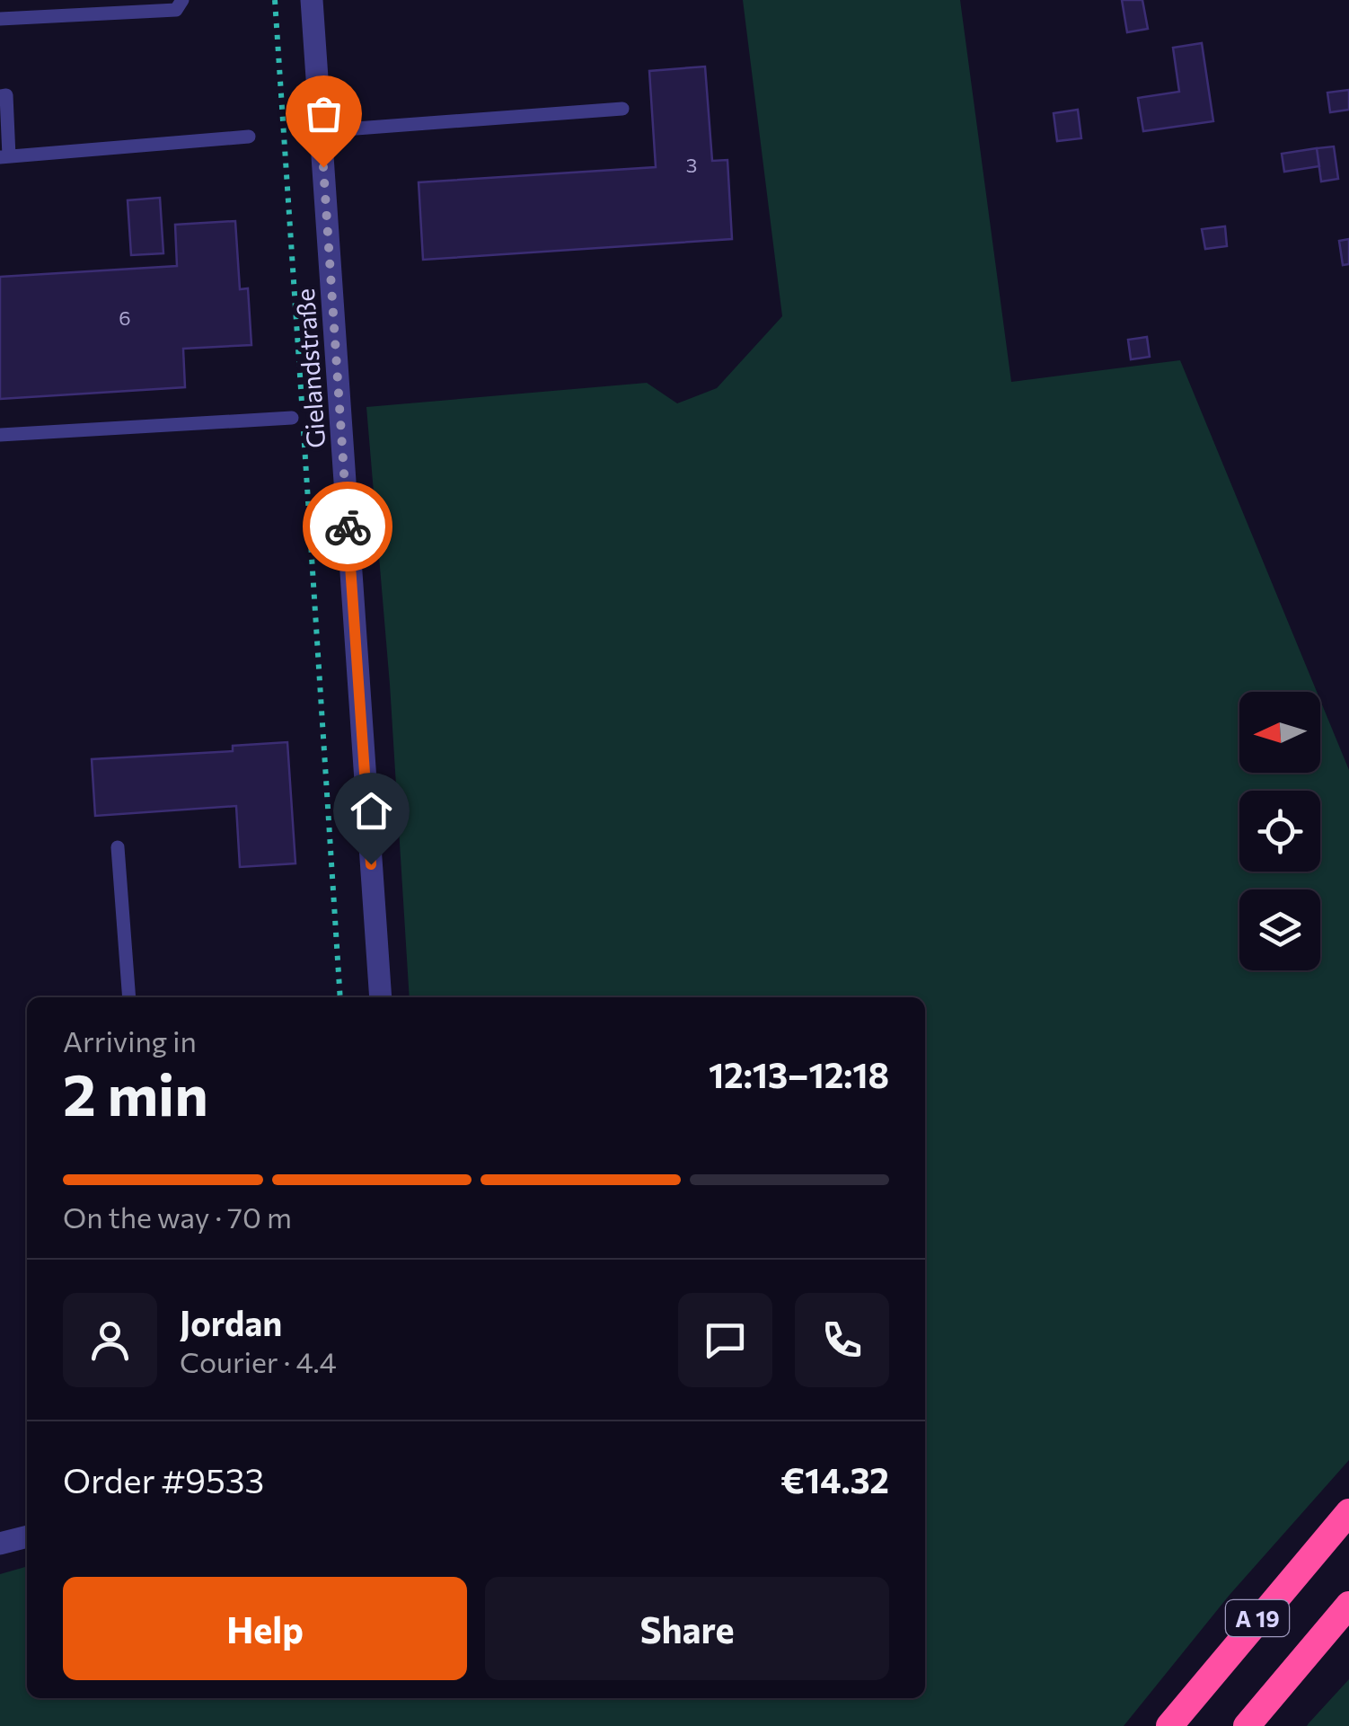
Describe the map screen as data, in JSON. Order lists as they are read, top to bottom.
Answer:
{
  "streets": {
    "highway": ["A 19"],
    "street": ["Gielandstraße"]
  },
  "house_numbers": ["3", "6"],
  "north": "left",
  "page": {
    "heading": ["2 min", "Arriving in", "12:13–12:18"],
    "panel": [
      "Jordan",
      "Courier · 4.4",
      "Order #9533",
      "€14.32"
    ],
    "bar": "On the way · 70 m",
    "buttons": ["Help", "Share"]
  }
}
